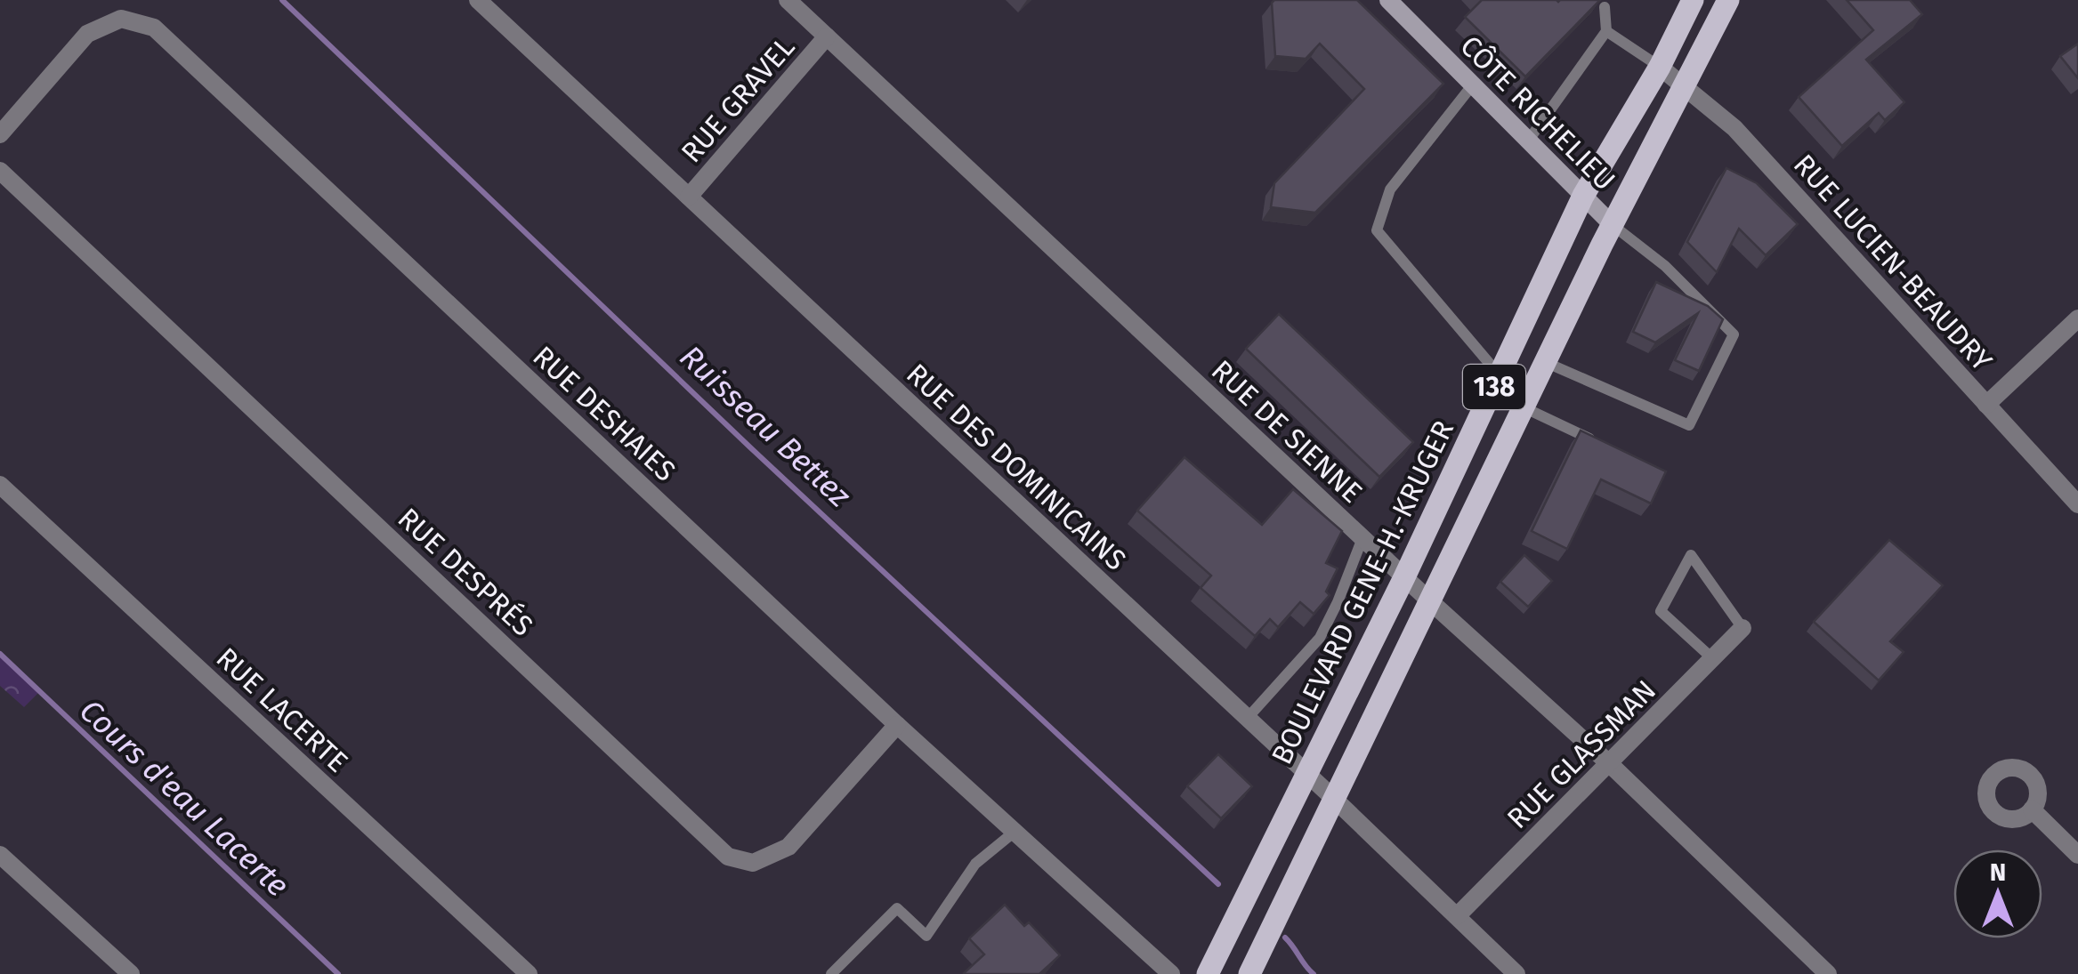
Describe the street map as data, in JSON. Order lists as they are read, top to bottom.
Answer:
{
  "streets": {
    "main road": ["138", "BOULEVARD GENE-H.-KRUGER"],
    "street": [
      "RUE GRAVEL",
      "CÔTE RICHELIEU",
      "RUE LUCIEN-BEAUDRY",
      "RUE DESHAIES",
      "RUE DE SIENNE",
      "RUE DES DOMINICAINS",
      "RUE DESPRÉS",
      "RUE LACERTE",
      "RUE GLASSMAN"
    ]
  },
  "crossings": [
    ["RUE GRAVEL", "RUE DE SIENNE"],
    ["RUE GRAVEL", "RUE DES DOMINICAINS"],
    ["CÔTE RICHELIEU", "138"],
    ["CÔTE RICHELIEU", "BOULEVARD GENE-H.-KRUGER"],
    ["RUE LUCIEN-BEAUDRY", "138"],
    ["RUE LUCIEN-BEAUDRY", "BOULEVARD GENE-H.-KRUGER"],
    ["138", "RUE DE SIENNE"],
    ["138", "RUE DES DOMINICAINS"],
    ["RUE DESHAIES", "RUE DESPRÉS"],
    ["RUE DE SIENNE", "BOULEVARD GENE-H.-KRUGER"],
    ["RUE DE SIENNE", "RUE GLASSMAN"],
    ["RUE DES DOMINICAINS", "BOULEVARD GENE-H.-KRUGER"],
    ["RUE DES DOMINICAINS", "RUE GLASSMAN"]
  ],
  "water": ["Ruisseau Bettez", "Cours d'eau Lacerte"],
  "north": "top"
}
